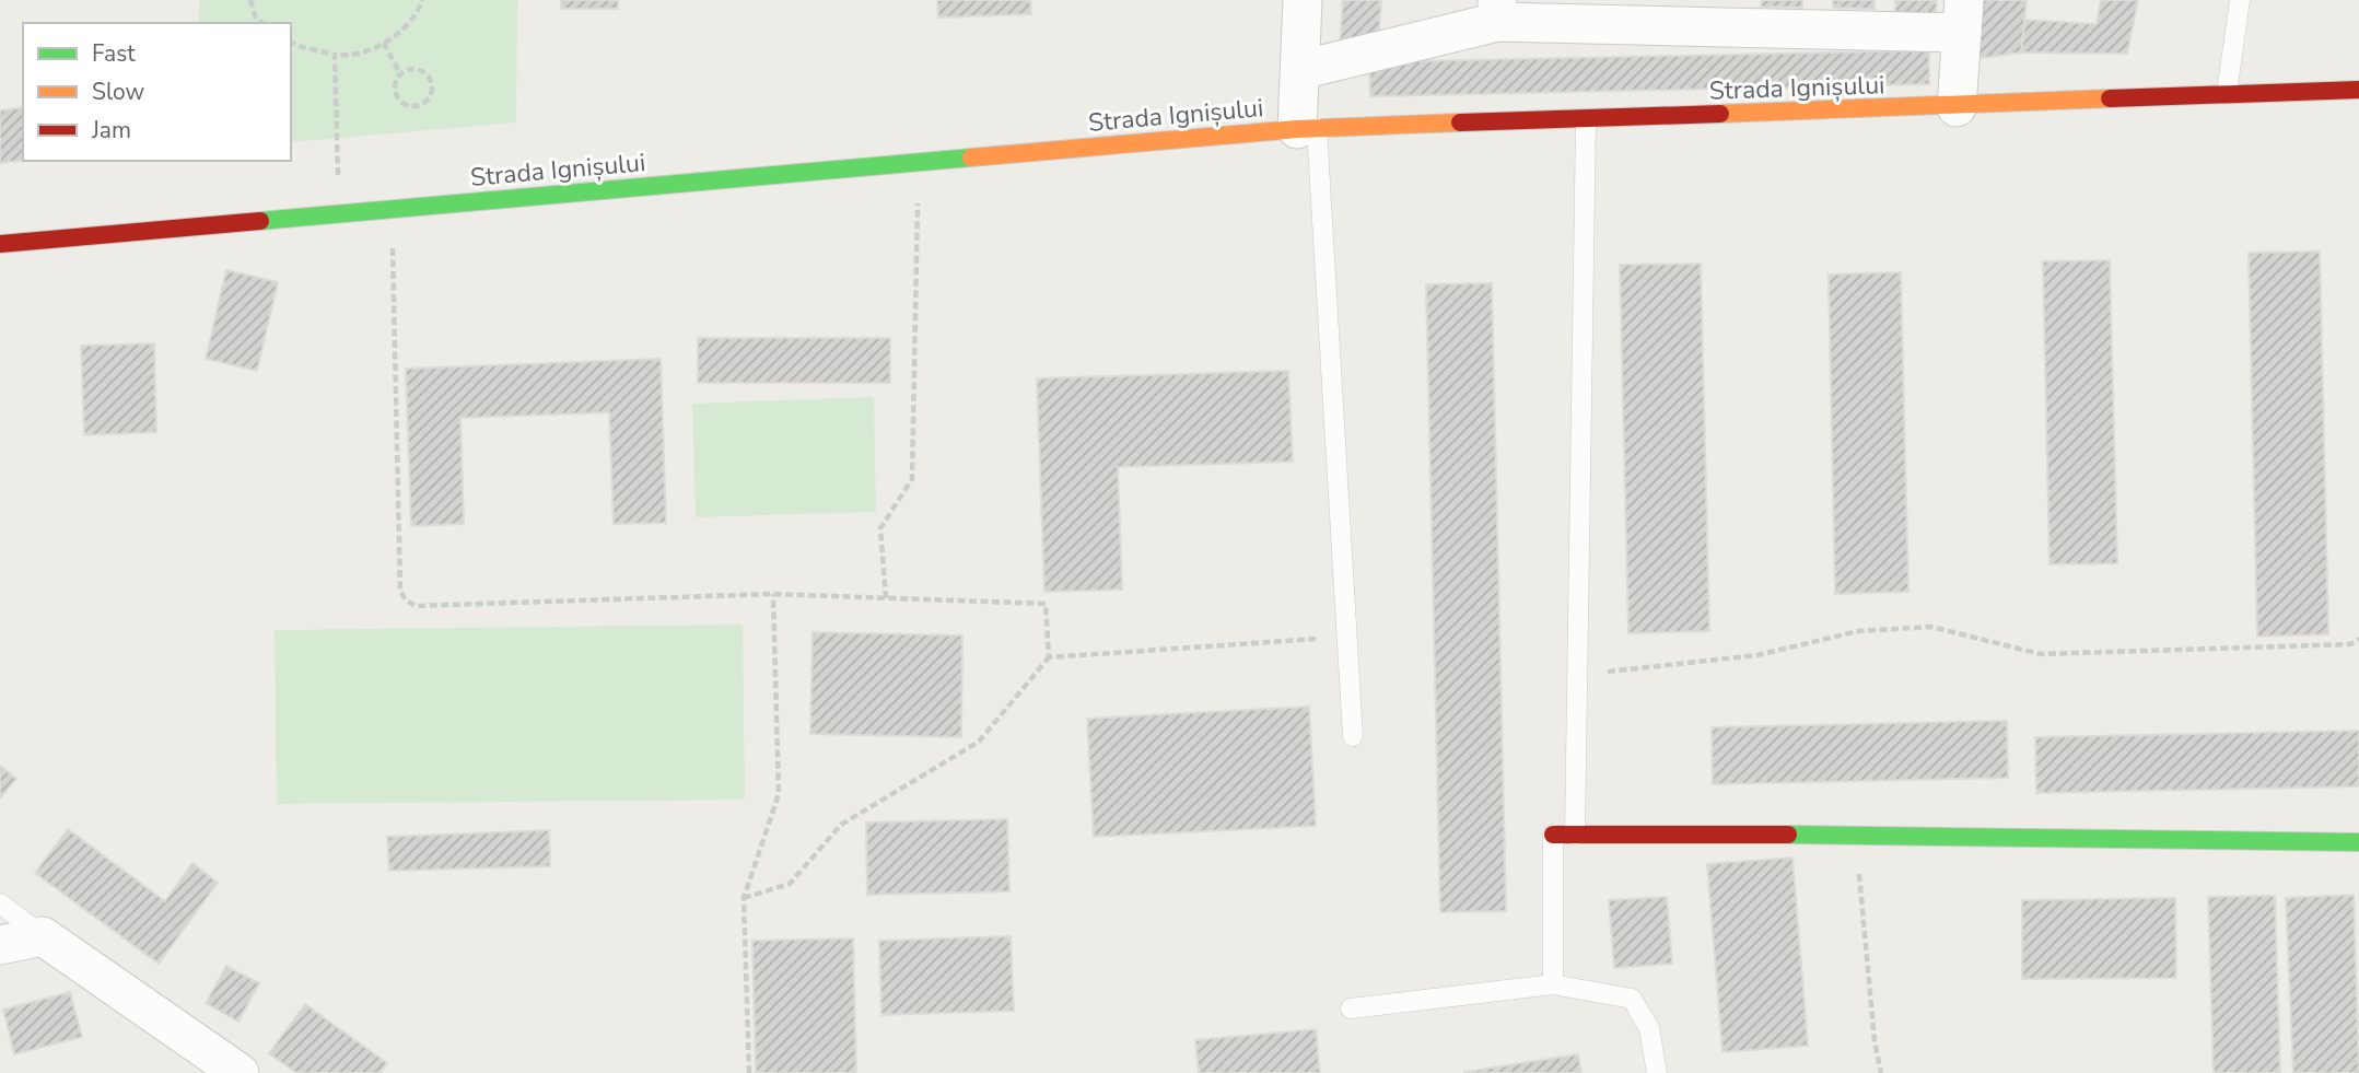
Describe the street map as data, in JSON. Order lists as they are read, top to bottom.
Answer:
{
  "streets": {
    "street": ["Strada Ignișului"]
  },
  "legend": ["Fast", "Slow", "Jam"]
}
